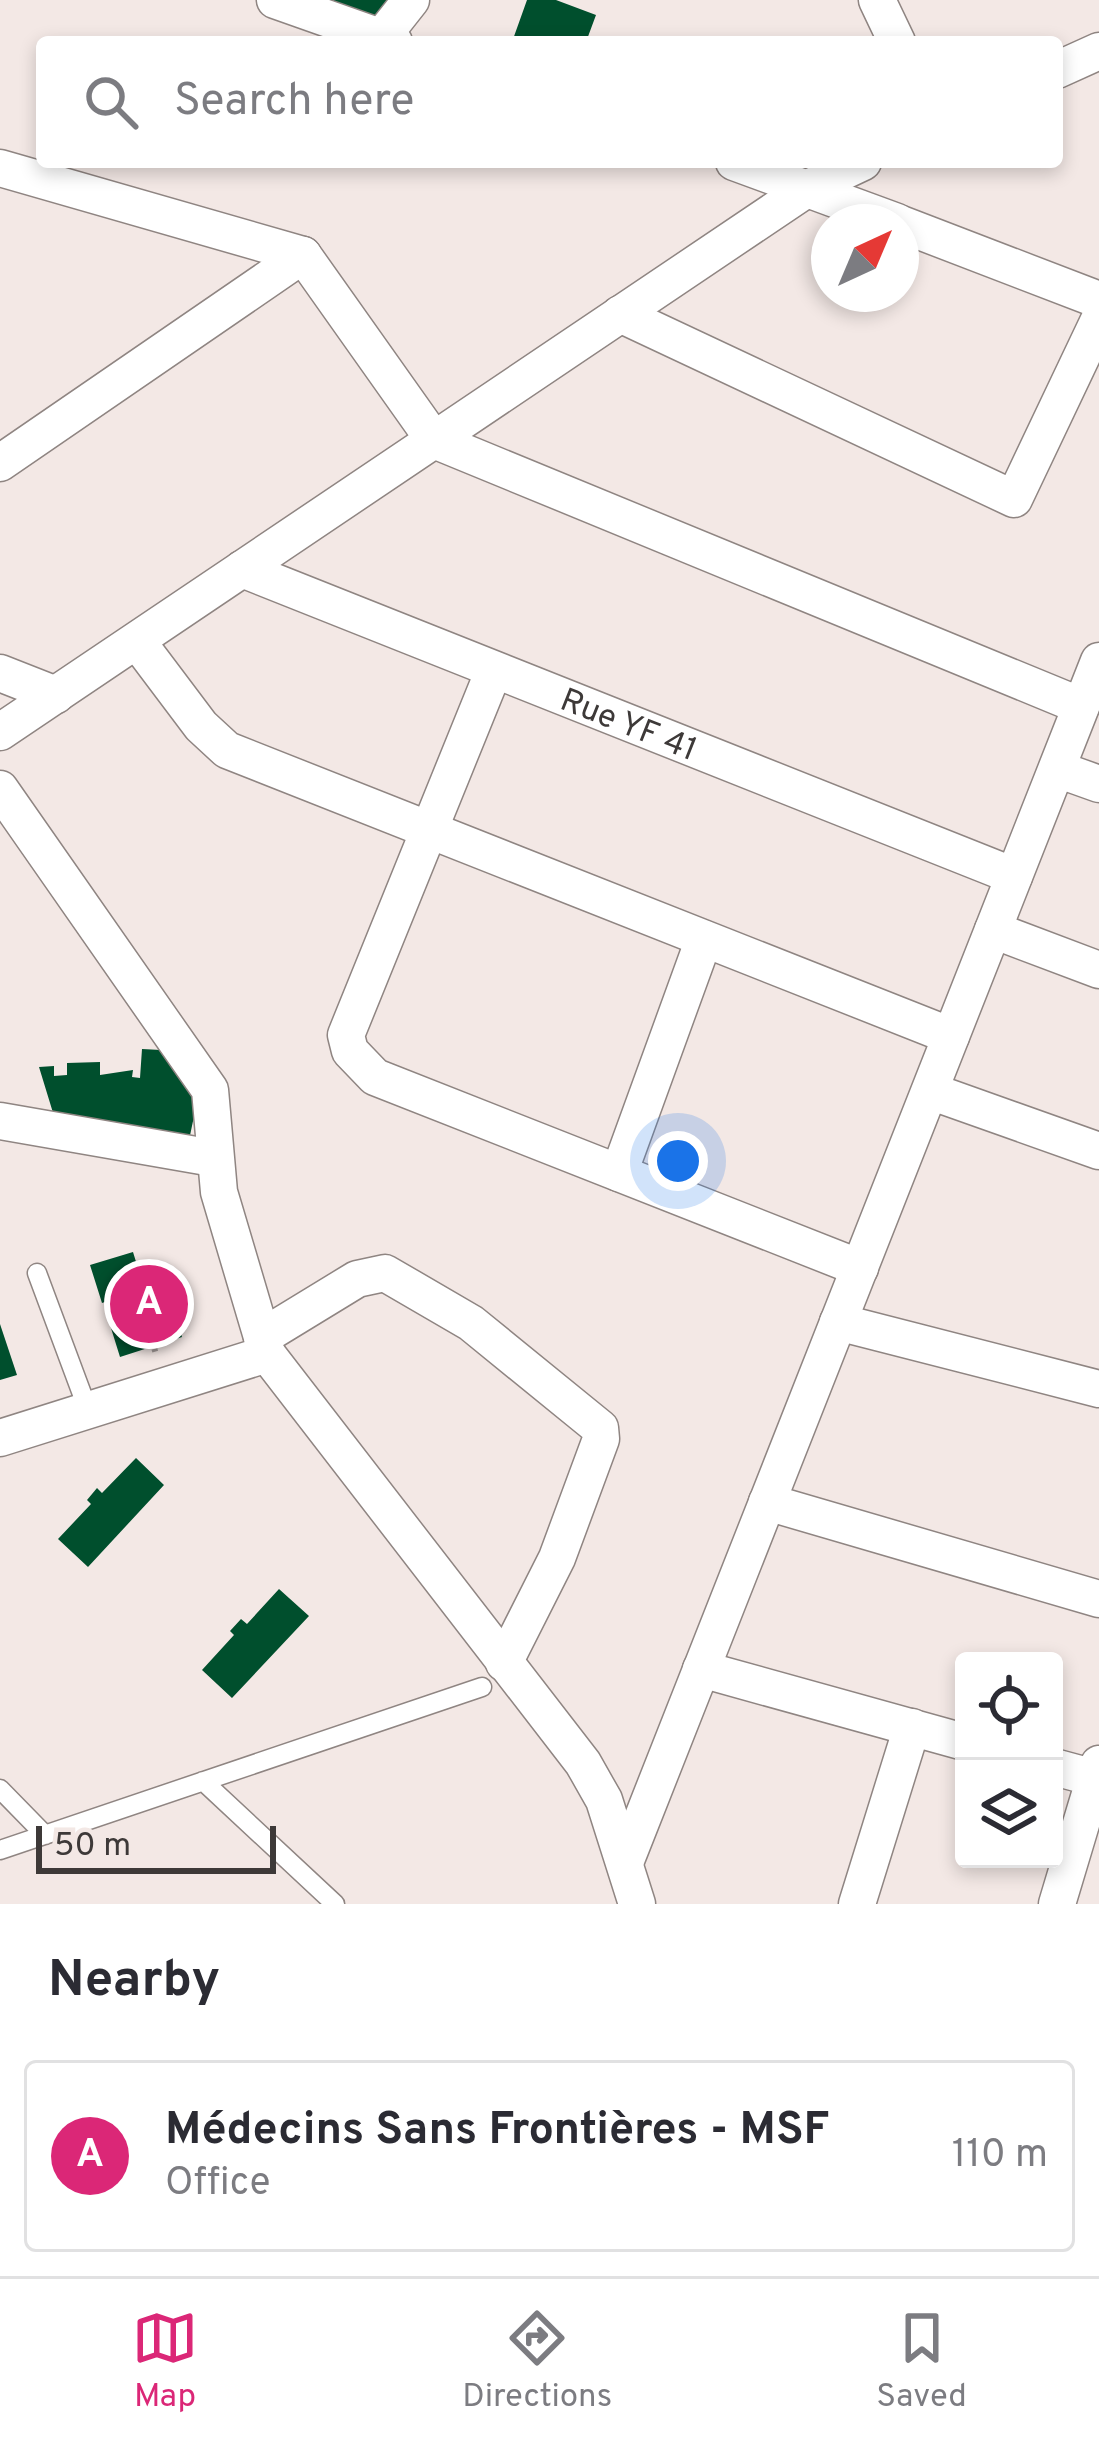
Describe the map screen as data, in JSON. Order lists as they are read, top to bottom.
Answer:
{
  "streets": {
    "street": ["Rue YF 41"]
  },
  "scale_bar": "50 m",
  "north": "top right",
  "page": {
    "search": "Search here",
    "pins": "A",
    "scale": "50 m",
    "heading": "Nearby",
    "list": [
      {
        "mark": "A",
        "name": "Médecins Sans Frontières - MSF",
        "note": "Office",
        "value": "110 m"
      }
    ],
    "nav": ["Map", "Directions", "Saved"]
  }
}
